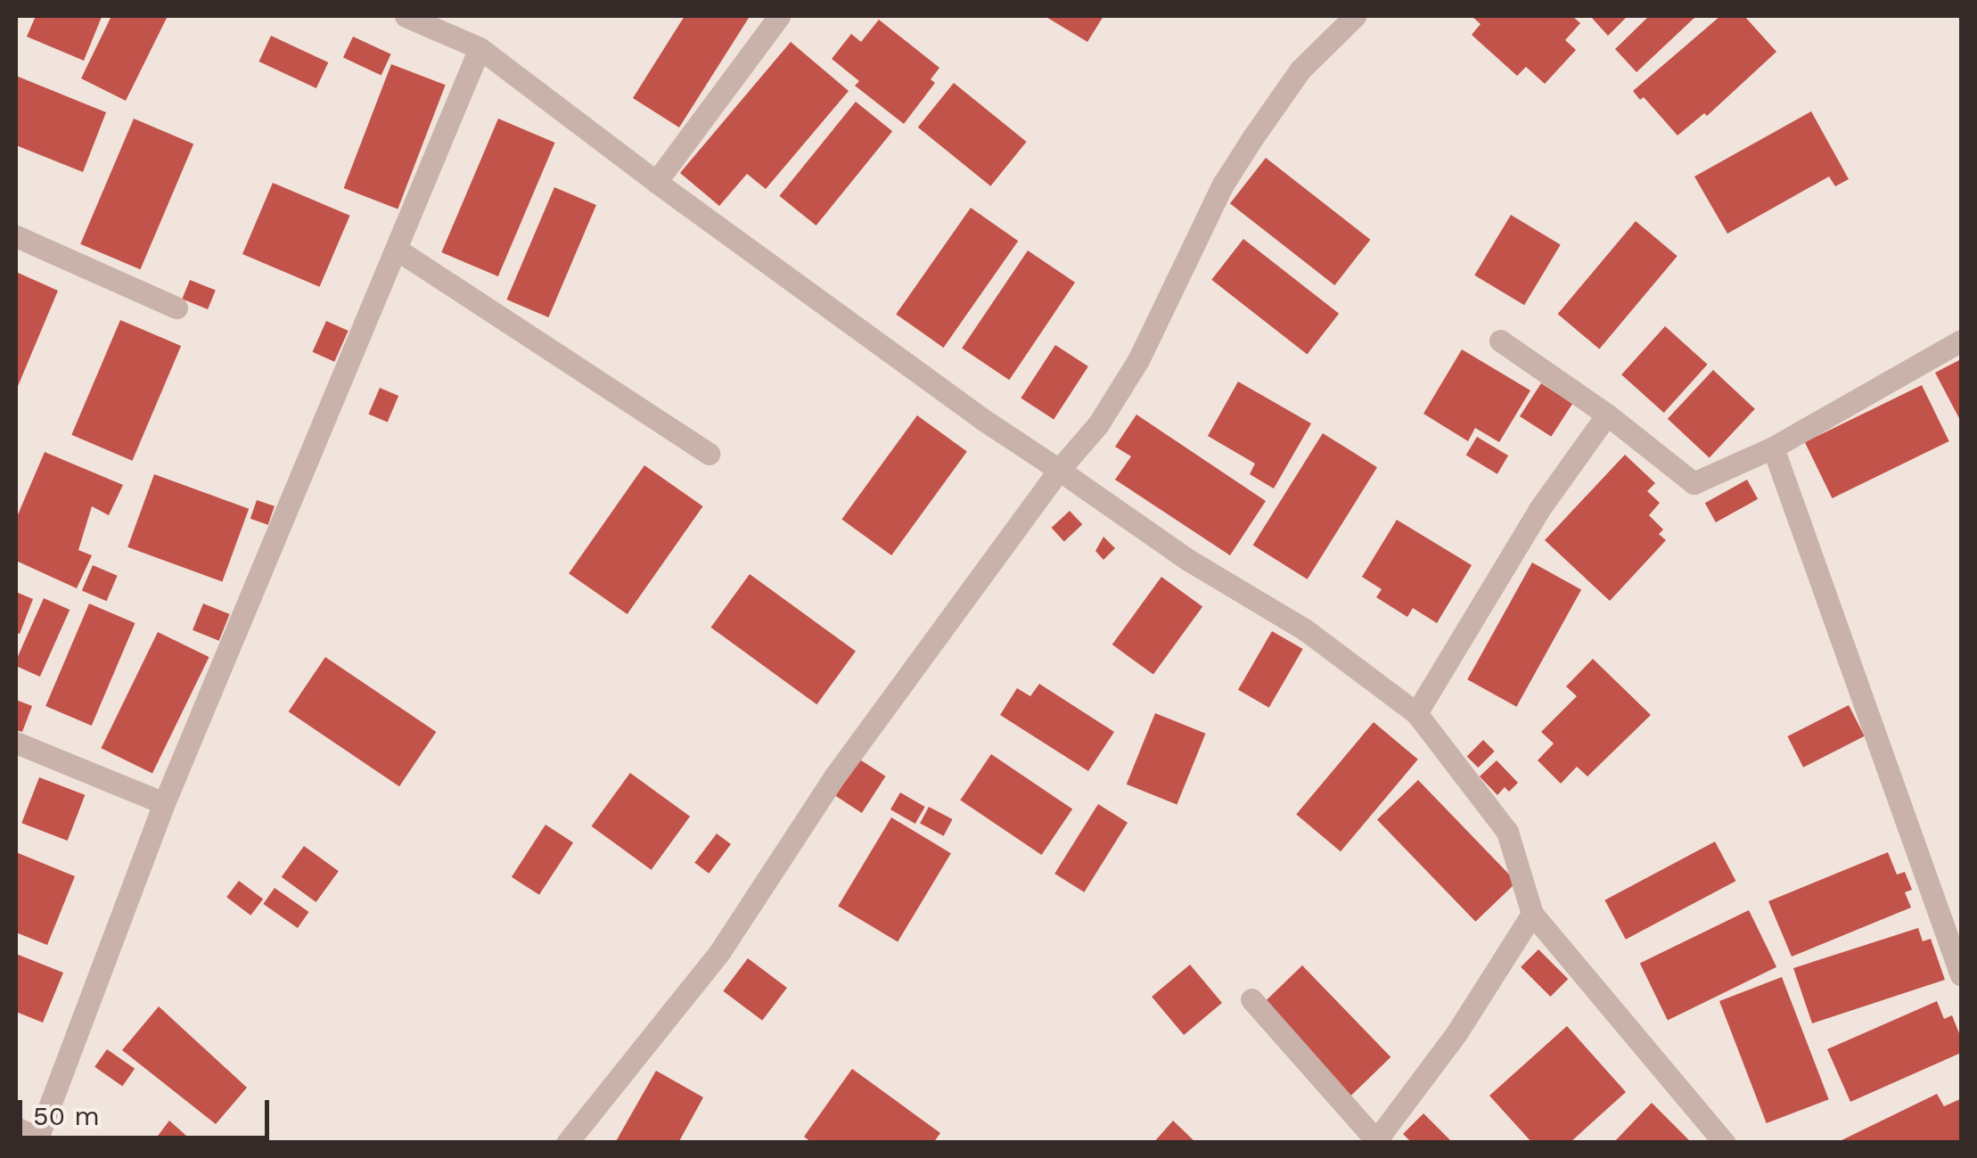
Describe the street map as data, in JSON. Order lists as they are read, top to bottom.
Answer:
{
  "scale_bar": "50 m"
}
